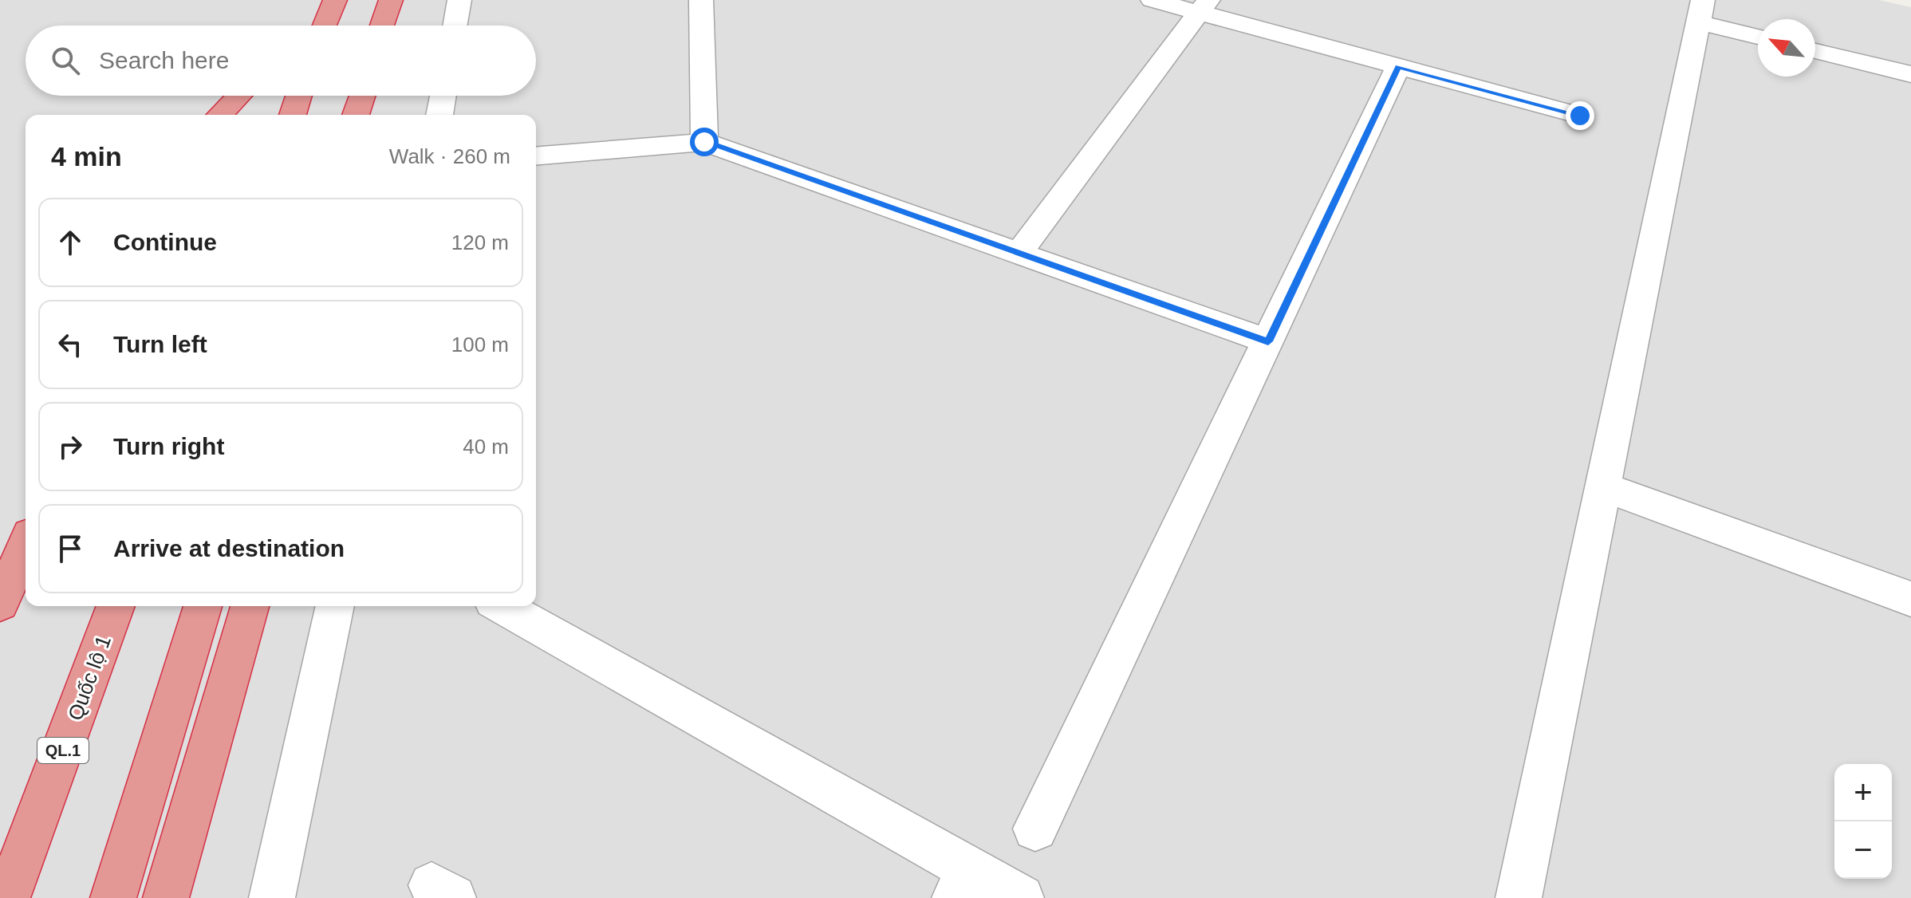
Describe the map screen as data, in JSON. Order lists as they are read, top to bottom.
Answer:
{
  "streets": {
    "highway": ["Quốc lộ 1", "QL.1"]
  },
  "north": "top left",
  "page": {
    "search": "Search here",
    "heading": ["4 min", "Walk · 260 m"],
    "list": [
      ["Continue", "120 m"],
      ["Turn left", "100 m"],
      ["Turn right", "40 m"],
      "Arrive at destination"
    ],
    "map_buttons": ["+", "−"]
  }
}
